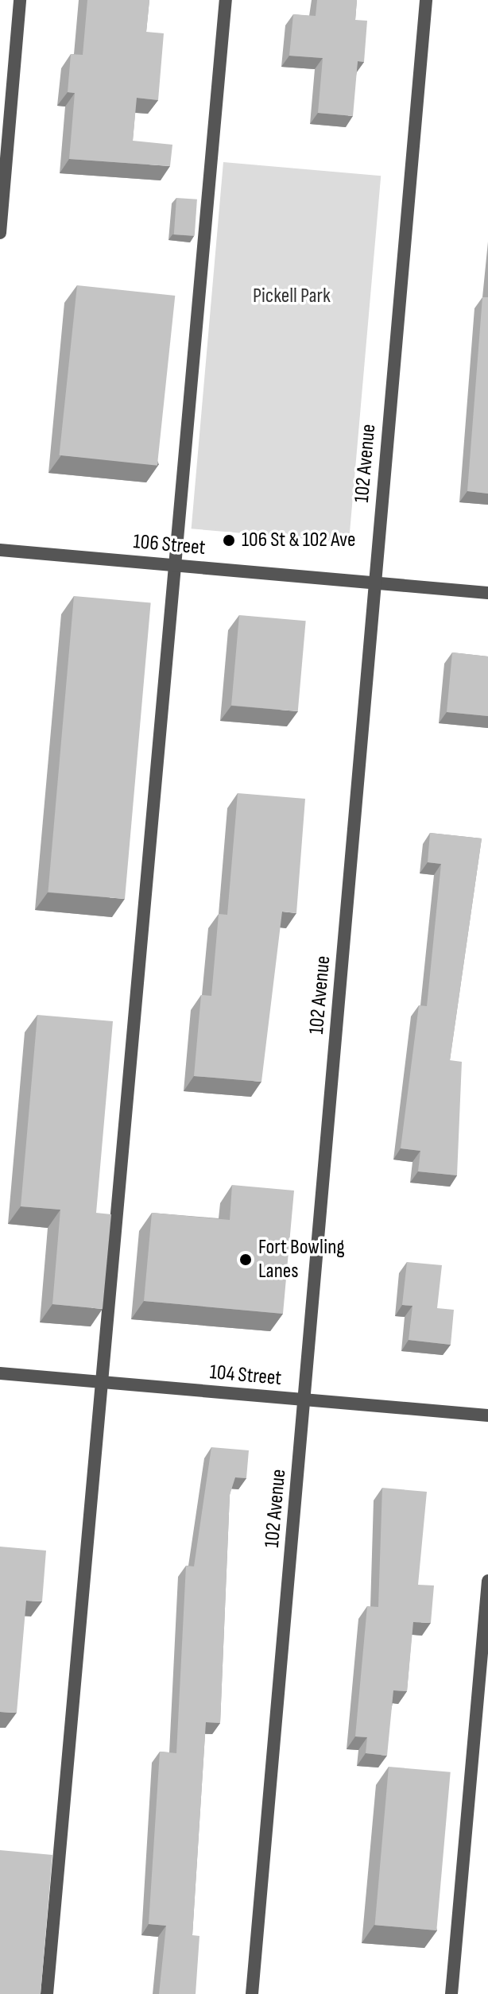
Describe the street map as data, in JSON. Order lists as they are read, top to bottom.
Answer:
{
  "streets": {
    "street": ["102 Avenue", "106 Street", "104 Street"]
  },
  "crossings": [
    ["102 Avenue", "106 Street"],
    ["102 Avenue", "104 Street"]
  ],
  "parks": ["Pickell Park"],
  "places": ["106 St & 102 Ave", "Fort Bowling Lanes"]
}
